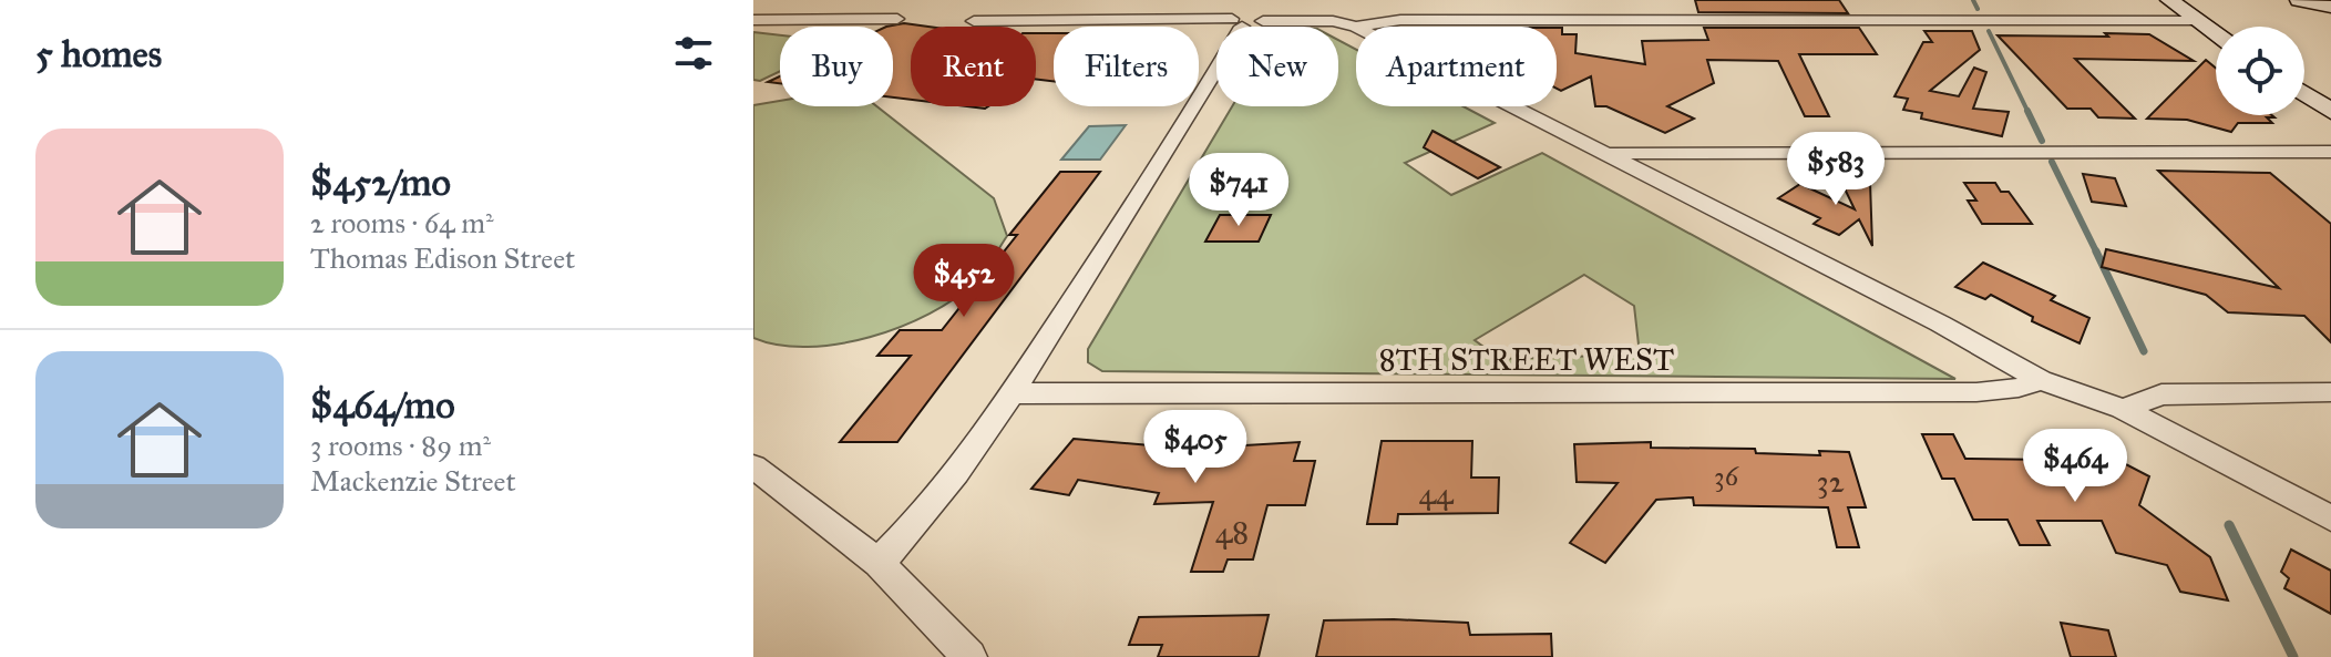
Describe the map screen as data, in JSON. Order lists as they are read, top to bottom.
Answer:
{
  "streets": {
    "street": ["8TH STREET WEST"]
  },
  "house_numbers": [
    "36",
    "32",
    "44",
    "48"
  ],
  "page": {
    "heading": "5 homes",
    "chip": [
      "Buy",
      "Rent",
      "Filters",
      "New",
      "Apartment"
    ],
    "list": [
      {
        "name": "$452/mo",
        "note": "2 rooms · 64 m² · Thomas Edison Street"
      },
      {
        "name": "$464/mo",
        "note": "3 rooms · 89 m² · Mackenzie Street"
      }
    ],
    "price": [
      "$583",
      "$741",
      "$452",
      "$405",
      "$464"
    ]
  }
}
